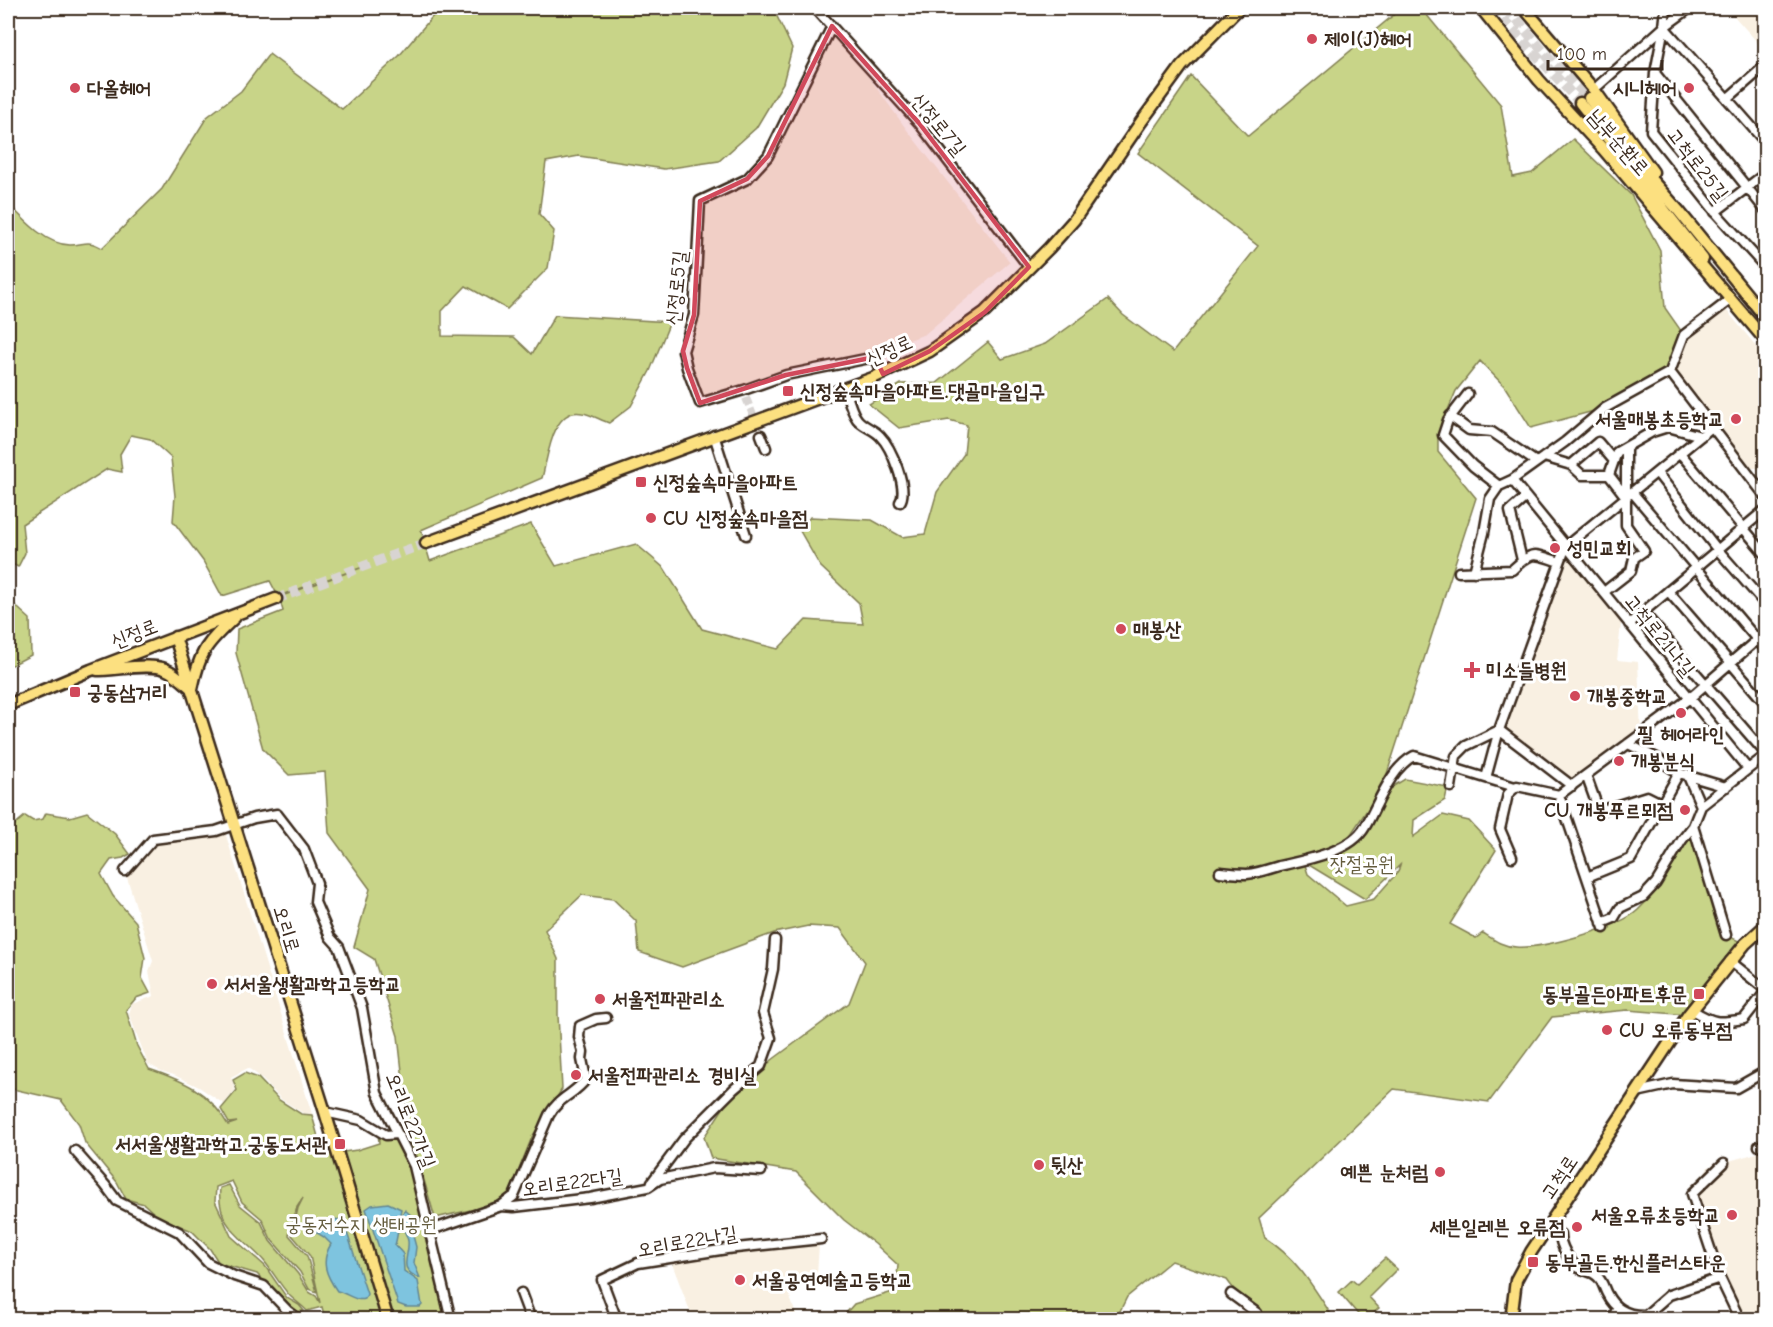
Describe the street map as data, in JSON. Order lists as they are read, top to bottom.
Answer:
{
  "streets": {
    "main road": [
      "남부순환로",
      "신정로",
      "오리로",
      "고척로"
    ],
    "street": [
      "신정로7길",
      "고척로25길",
      "신정로5길",
      "고척로21나길",
      "오리로22가길",
      "오리로22다길",
      "오리로22나길"
    ]
  },
  "crossings": [
    ["신정로7길", "신정로5길"],
    ["신정로7길", "신정로"],
    ["신정로5길", "신정로"],
    ["신정로", "오리로"],
    ["오리로", "오리로22가길"],
    ["오리로22가길", "오리로22다길"]
  ],
  "parks": ["잣절공원", "궁동저수지 생태공원"],
  "places": {
    "other": [
      "제이(J)헤어",
      "다올헤어",
      "시니헤어",
      "서울매봉초등학교",
      "CU 신정숲속마을점",
      "성민교회",
      "매봉산",
      "개봉중학교",
      "필 헤어라인",
      "개봉분식",
      "CU 개봉푸르뫼점",
      "서서울생활과학고등학교",
      "서울전파관리소",
      "CU 오류동부점",
      "서울전파관리소 경비실",
      "뒷산",
      "예쁜 눈처럼",
      "서울오류초등학교",
      "세븐일레븐 오류점",
      "서울공연예술고등학교"
    ],
    "transit": [
      "신정숲속마을아파트.댓골마을입구",
      "신정숲속마을아파트",
      "궁동삼거리",
      "동부골든아파트후문",
      "서서울생활과학고.궁동도서관",
      "동부골든.한신플러스타운"
    ],
    "health": ["미소들병원"]
  },
  "scale_bar": "100 m"
}
